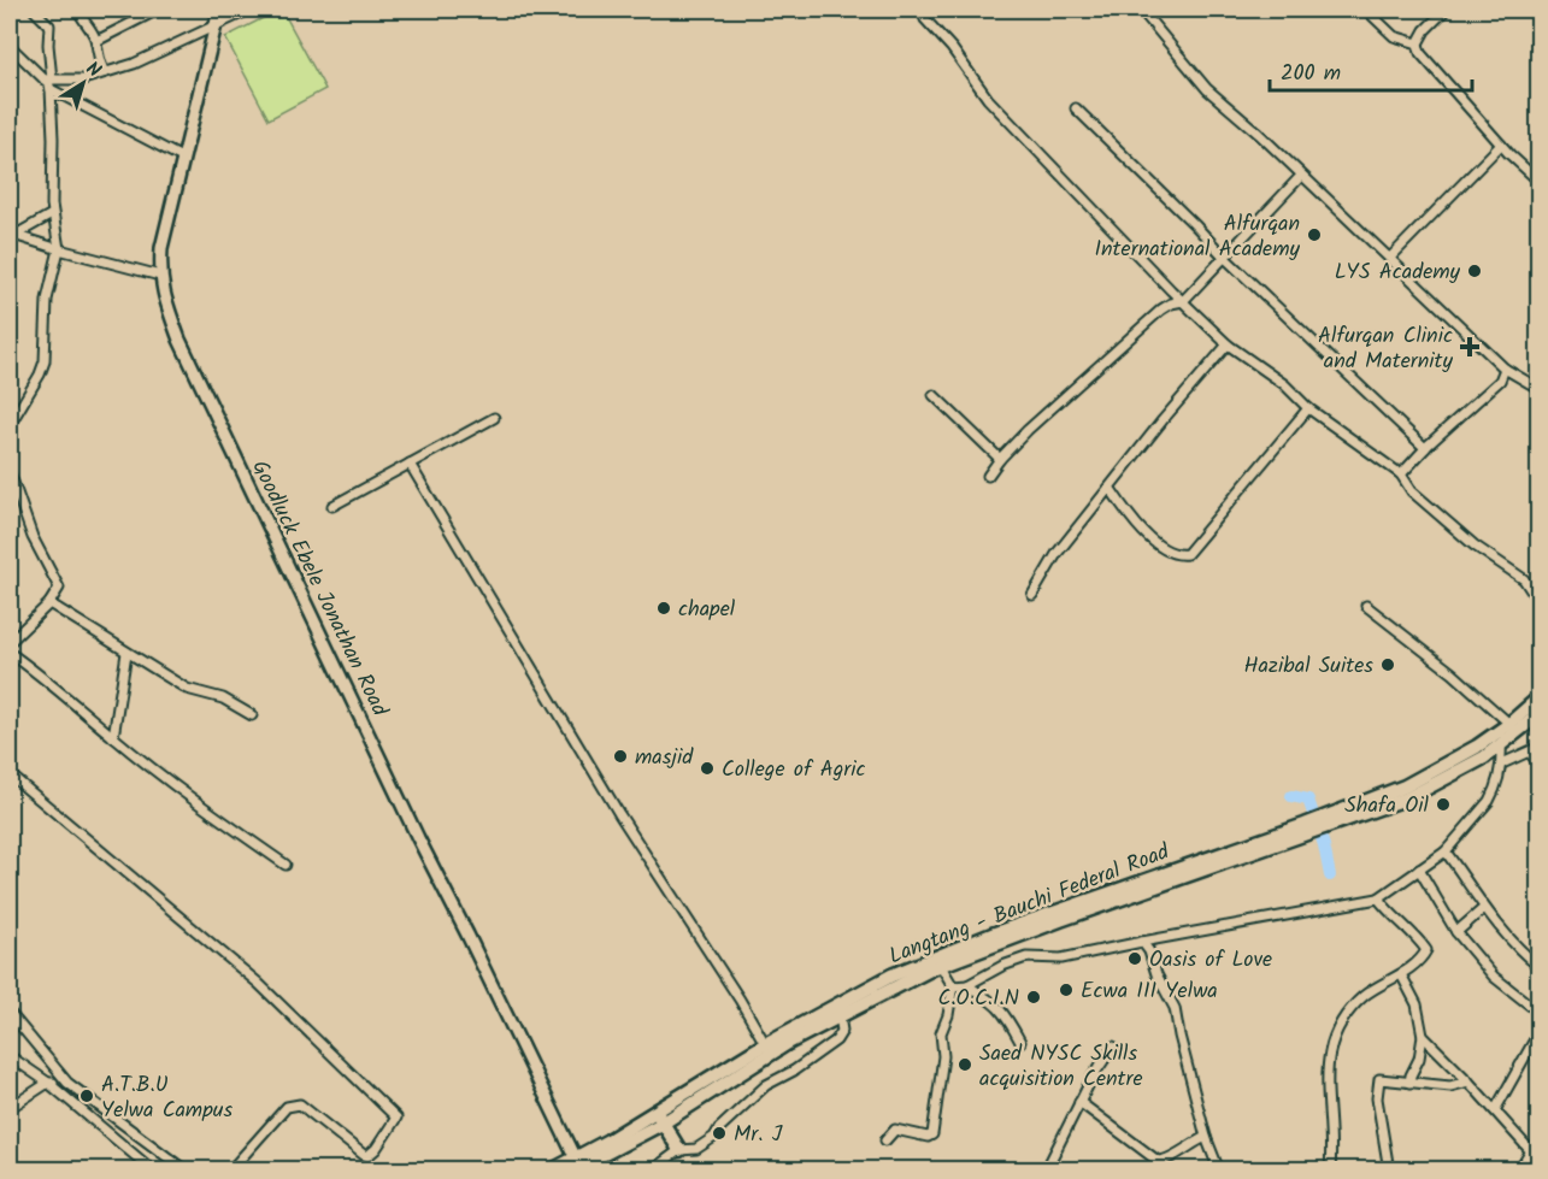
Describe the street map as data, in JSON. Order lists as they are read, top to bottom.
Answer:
{
  "streets": {
    "main road": ["Goodluck Ebele Jonathan Road", "Langtang - Bauchi Federal Road"]
  },
  "places": {
    "other": [
      "Alfurqan International Academy",
      "LYS Academy",
      "chapel",
      "Hazibal Suites",
      "masjid",
      "College of Agric",
      "Shafa Oil",
      "Oasis of Love",
      "Ecwa III Yelwa",
      "C.O.C.I.N",
      "Saed NYSC Skills acquisition Centre",
      "A.T.B.U Yelwa Campus",
      "Mr. J"
    ],
    "health": ["Alfurqan Clinic and Maternity"]
  },
  "scale_bar": "200 m",
  "north": "top right"
}
